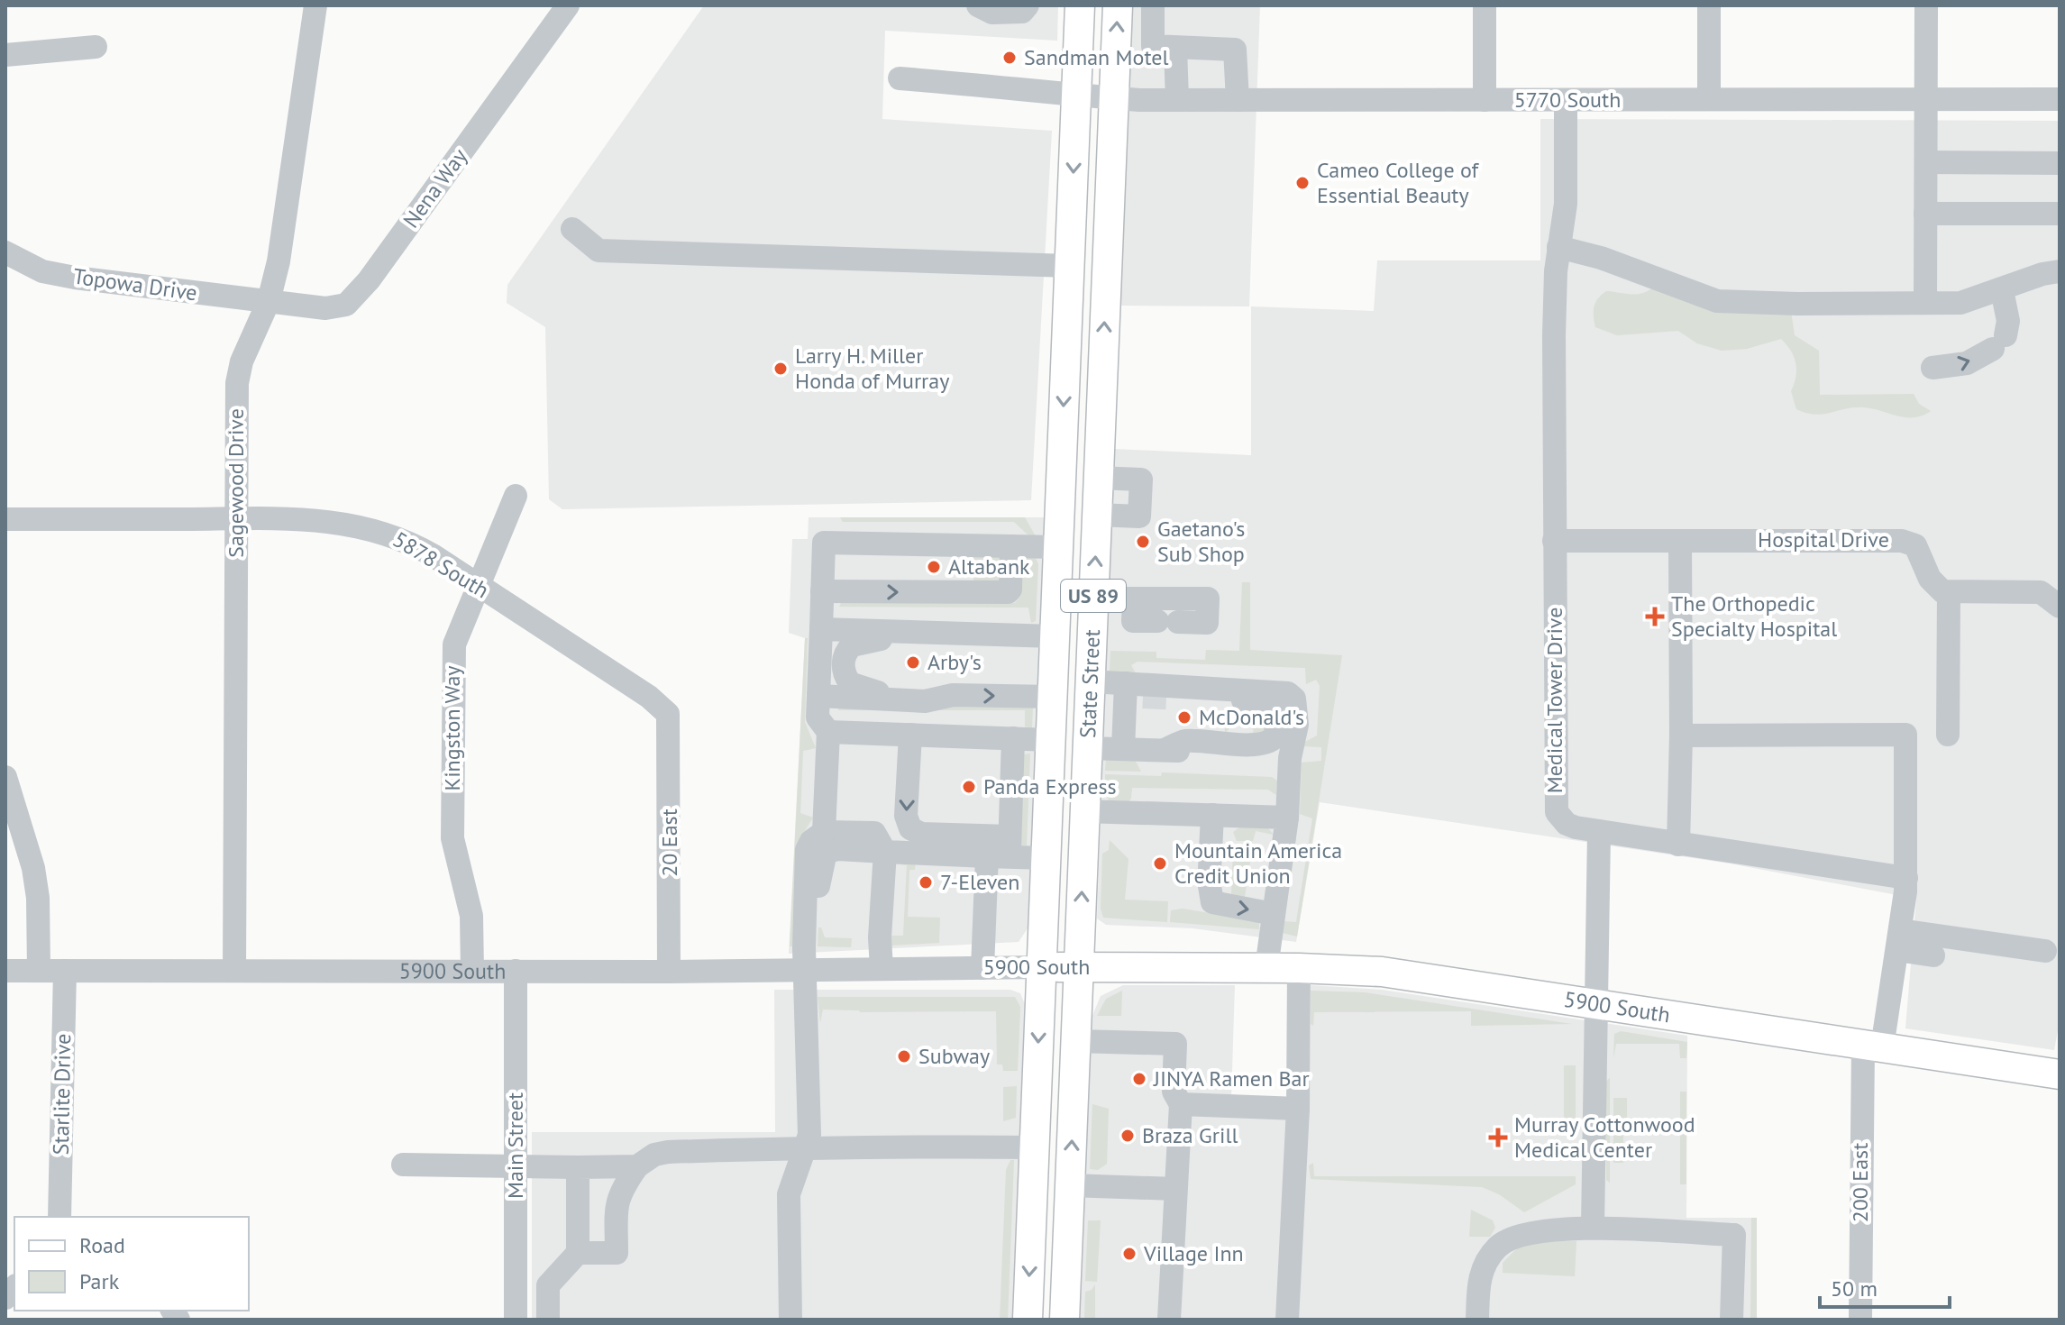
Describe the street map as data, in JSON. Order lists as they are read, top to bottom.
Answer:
{
  "streets": {
    "main road": ["US 89", "State Street", "5900 South"],
    "street": [
      "5770 South",
      "Nena Way",
      "Topowa Drive",
      "Sagewood Drive",
      "Hospital Drive",
      "5878 South",
      "Medical Tower Drive",
      "Kingston Way",
      "20 East",
      "Starlite Drive",
      "Main Street",
      "200 East"
    ]
  },
  "crossings": [
    ["5770 South", "State Street"],
    ["5770 South", "Medical Tower Drive"],
    ["Nena Way", "Topowa Drive"],
    ["Nena Way", "Sagewood Drive"],
    ["Topowa Drive", "Sagewood Drive"],
    ["Sagewood Drive", "5878 South"],
    ["Sagewood Drive", "5900 South"],
    ["Hospital Drive", "Medical Tower Drive"],
    ["5878 South", "Kingston Way"],
    ["5878 South", "20 East"],
    ["State Street", "5900 South"],
    ["Kingston Way", "5900 South"],
    ["20 East", "5900 South"],
    ["5900 South", "Starlite Drive"],
    ["5900 South", "Main Street"],
    ["5900 South", "200 East"]
  ],
  "places": {
    "other": [
      "Sandman Motel",
      "Cameo College of Essential Beauty",
      "Larry H. Miller Honda of Murray",
      "Gaetano's Sub Shop",
      "Altabank",
      "Arby's",
      "McDonald's",
      "Panda Express",
      "Mountain America Credit Union",
      "7-Eleven",
      "Subway",
      "JINYA Ramen Bar",
      "Braza Grill",
      "Village Inn"
    ],
    "health": ["The Orthopedic Specialty Hospital", "Murray Cottonwood Medical Center"]
  },
  "legend": ["Road", "Park"],
  "scale_bar": "50 m"
}
